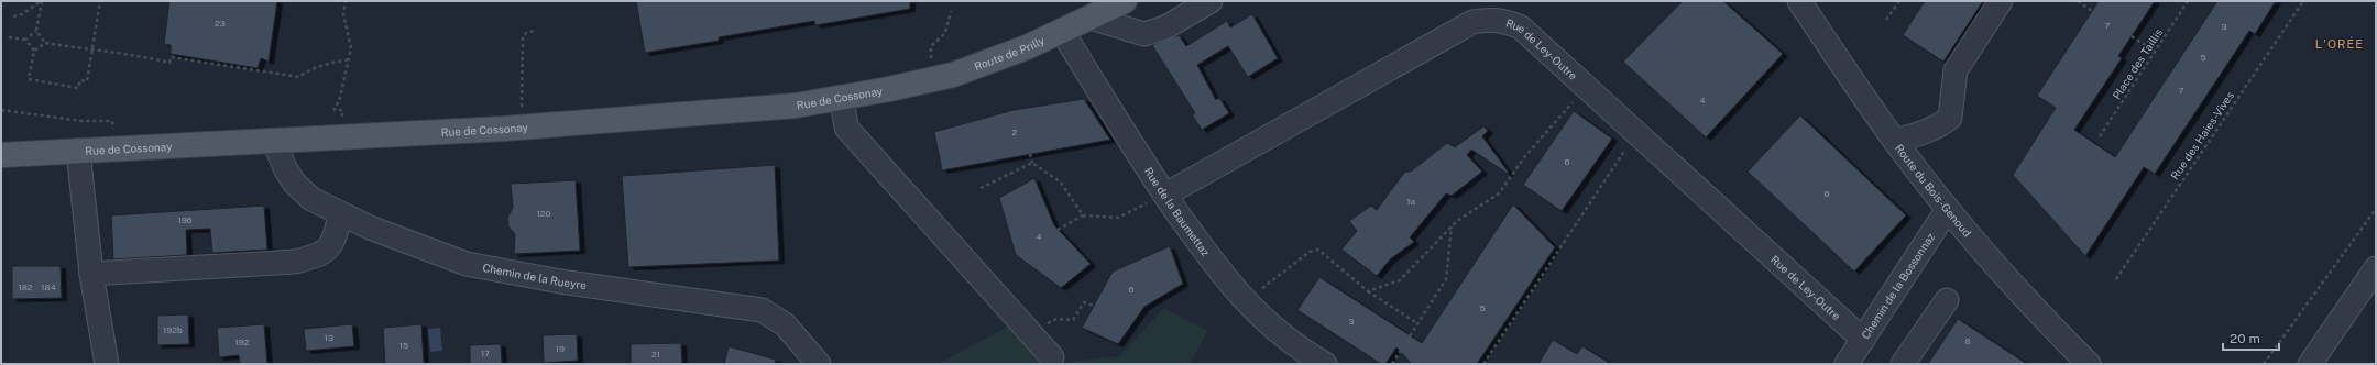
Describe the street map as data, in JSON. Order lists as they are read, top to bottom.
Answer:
{
  "streets": {
    "main road": ["Route de Prilly", "Rue de Cossonay"],
    "street": [
      "Rue de Ley-Outre",
      "Route du Bois-Genoud",
      "Rue de la Baumettaz",
      "Chemin de la Rueyre",
      "Chemin de la Bossonnaz"
    ],
    "path": ["Place des Taillis", "Rue des Haies-Vives"]
  },
  "crossings": [
    ["Rue de Ley-Outre", "Rue de la Baumettaz"],
    ["Rue de Ley-Outre", "Chemin de la Bossonnaz"],
    ["Route de Prilly", "Rue de Cossonay"],
    ["Route de Prilly", "Rue de la Baumettaz"],
    ["Rue de Cossonay", "Chemin de la Rueyre"],
    ["Route du Bois-Genoud", "Chemin de la Bossonnaz"]
  ],
  "districts": ["L'ORÉE"],
  "house_numbers": [
    "23",
    "7",
    "3",
    "5",
    "7",
    "4",
    "2",
    "6",
    "6",
    "1a",
    "120",
    "196",
    "4",
    "182",
    "184",
    "6",
    "5",
    "3",
    "192b",
    "13",
    "8",
    "192",
    "15",
    "19",
    "17",
    "21"
  ],
  "scale_bar": "20 m"
}
